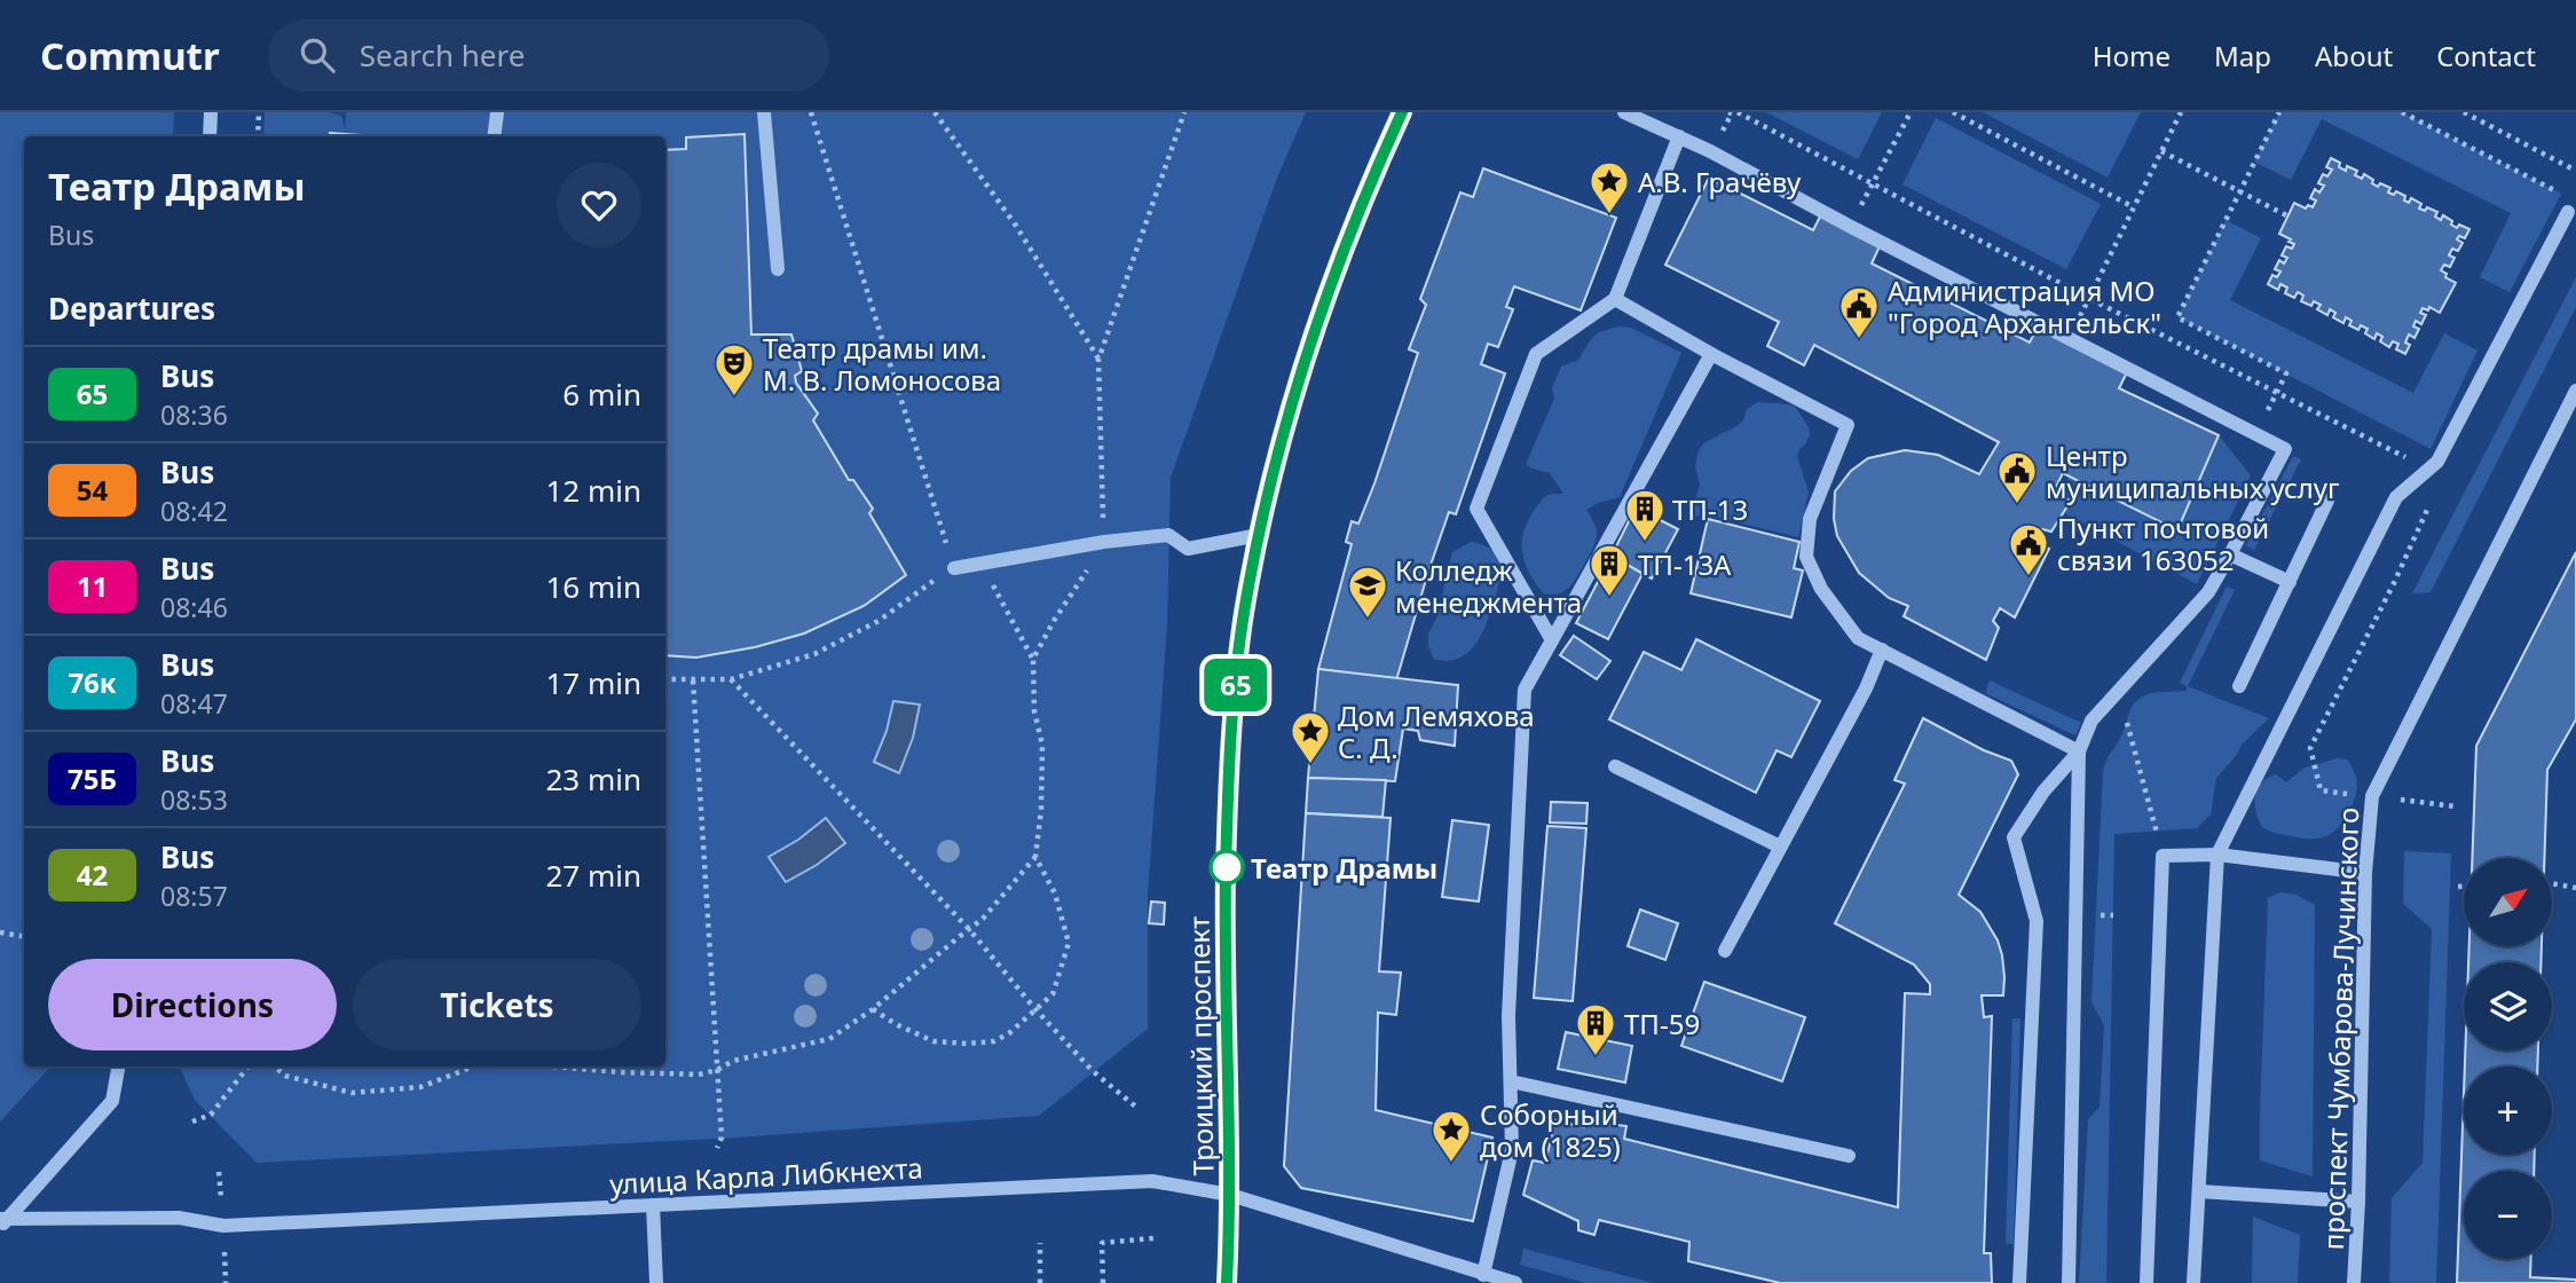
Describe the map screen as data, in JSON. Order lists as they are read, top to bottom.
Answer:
{
  "streets": {
    "main road": ["Троицкий проспект"],
    "street": ["проспект Чумбарова-Лучинского", "улица Карла Либкнехта"]
  },
  "crossings": [
    ["Троицкий проспект", "улица Карла Либкнехта"]
  ],
  "places": {
    "place": ["А.В. Грачёву", "Дом Лемяхова С. Д.", "Соборный дом (1825)"],
    "public building": ["Администрация МО \"Город Архангельск\"", "Центр муниципальных услуг", "Пункт почтовой связи 163052"],
    "theatre": ["Театр драмы им. М. В. Ломоносова"],
    "building": ["ТП-13", "ТП-13А", "ТП-59"],
    "school or university": ["Колледж менеджмента"],
    "other": ["Театр Драмы"]
  },
  "lines": ["bus line 65"],
  "north": "top right",
  "page": {
    "header": "Commutr",
    "search": "Search here",
    "nav": [
      "Home",
      "Map",
      "About",
      "Contact"
    ],
    "on_map": "65",
    "heading": [
      ["Театр Драмы", "Bus"],
      "Departures"
    ],
    "list": [
      {
        "mark": "65",
        "name": "Bus",
        "note": "08:36",
        "value": "6 min"
      },
      {
        "mark": "54",
        "name": "Bus",
        "note": "08:42",
        "value": "12 min"
      },
      {
        "mark": "11",
        "name": "Bus",
        "note": "08:46",
        "value": "16 min"
      },
      {
        "mark": "76к",
        "name": "Bus",
        "note": "08:47",
        "value": "17 min"
      },
      {
        "mark": "75Б",
        "name": "Bus",
        "note": "08:53",
        "value": "23 min"
      },
      {
        "mark": "42",
        "name": "Bus",
        "note": "08:57",
        "value": "27 min"
      }
    ],
    "map_buttons": ["+", "−"],
    "buttons": ["Directions", "Tickets"]
  }
}
